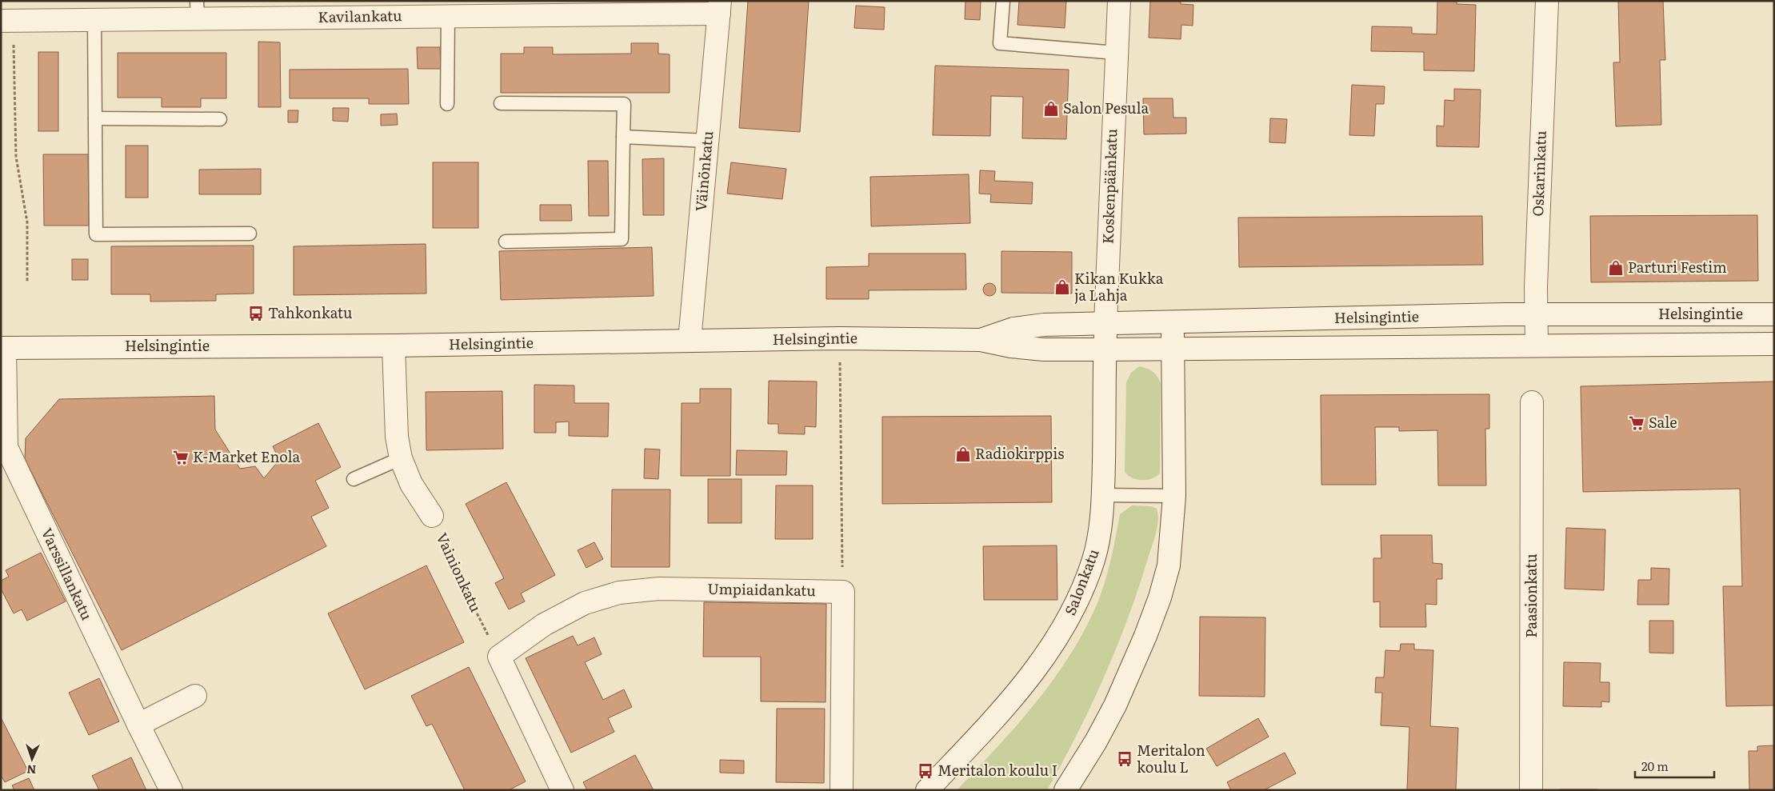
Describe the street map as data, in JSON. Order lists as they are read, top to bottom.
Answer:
{
  "streets": {
    "main road": [
      "Kavilankatu",
      "Väinönkatu",
      "Oskarinkatu",
      "Koskenpäänkatu",
      "Helsingintie",
      "Vainionkatu",
      "Varssillankatu",
      "Salonkatu",
      "Umpiaidankatu",
      "Paasionkatu"
    ]
  },
  "crossings": [
    ["Kavilankatu", "Väinönkatu"],
    ["Väinönkatu", "Helsingintie"],
    ["Oskarinkatu", "Helsingintie"],
    ["Koskenpäänkatu", "Helsingintie"],
    ["Koskenpäänkatu", "Salonkatu"],
    ["Helsingintie", "Vainionkatu"],
    ["Helsingintie", "Varssillankatu"],
    ["Helsingintie", "Salonkatu"],
    ["Vainionkatu", "Umpiaidankatu"]
  ],
  "places": {
    "shop": [
      "Salon Pesula",
      "Parturi Festim",
      "Kikan Kukka ja Lahja",
      "Radiokirppis"
    ],
    "bus stop": ["Tahkonkatu", "Meritalon koulu L", "Meritalon koulu I"],
    "supermarket": ["Sale", "K-Market Enola"]
  },
  "scale_bar": "20 m",
  "north": "bottom"
}
